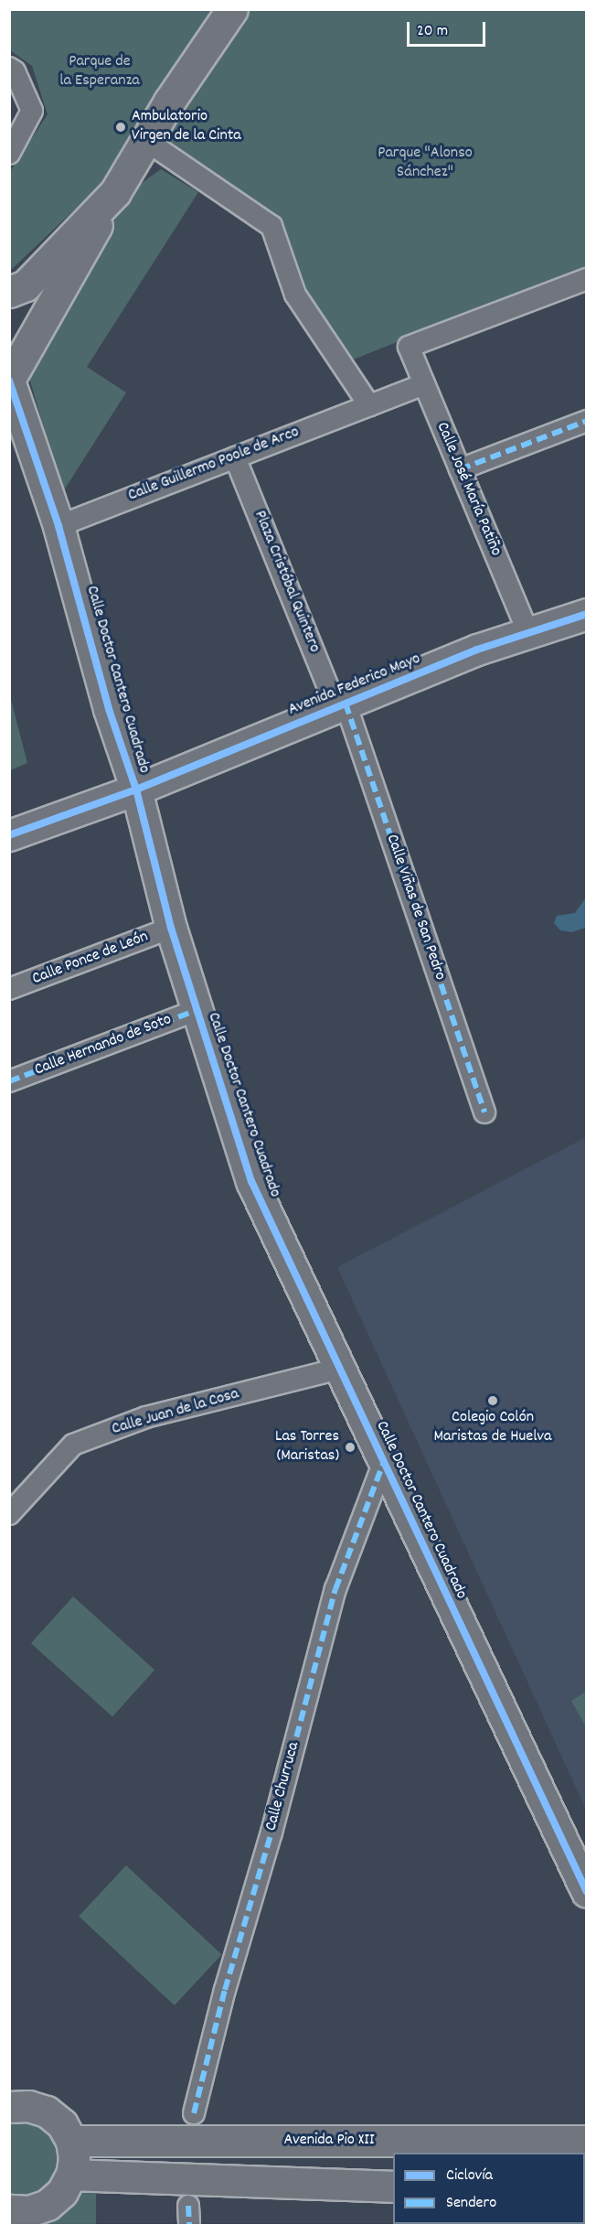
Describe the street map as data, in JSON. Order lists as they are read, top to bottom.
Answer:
{
  "streets": {
    "street": [
      "Calle Guillermo Poole de Arco",
      "Calle José María Patiño",
      "Plaza Cristóbal Quintero",
      "Calle Doctor Cantero Cuadrado",
      "Avenida Federico Mayo",
      "Calle Viñas de San Pedro",
      "Calle Ponce de León",
      "Calle Hernando de Soto",
      "Calle Juan de la Cosa",
      "Calle Churruca",
      "Avenida Pio XII"
    ]
  },
  "crossings": [
    ["Calle Guillermo Poole de Arco", "Calle José María Patiño"],
    ["Calle Guillermo Poole de Arco", "Plaza Cristóbal Quintero"],
    ["Calle Guillermo Poole de Arco", "Calle Doctor Cantero Cuadrado"],
    ["Calle José María Patiño", "Avenida Federico Mayo"],
    ["Plaza Cristóbal Quintero", "Avenida Federico Mayo"],
    ["Plaza Cristóbal Quintero", "Calle Viñas de San Pedro"],
    ["Calle Doctor Cantero Cuadrado", "Avenida Federico Mayo"],
    ["Calle Doctor Cantero Cuadrado", "Calle Ponce de León"],
    ["Calle Doctor Cantero Cuadrado", "Calle Hernando de Soto"],
    ["Calle Doctor Cantero Cuadrado", "Calle Juan de la Cosa"],
    ["Calle Doctor Cantero Cuadrado", "Calle Churruca"],
    ["Avenida Federico Mayo", "Calle Viñas de San Pedro"]
  ],
  "parks": ["Parque de la Esperanza", "Parque \"Alonso Sánchez\""],
  "places": ["Ambulatorio Virgen de la Cinta", "Colegio Colón Maristas de Huelva", "Las Torres (Maristas)"],
  "legend": ["Ciclovía", "Sendero"],
  "scale_bar": "20 m"
}
